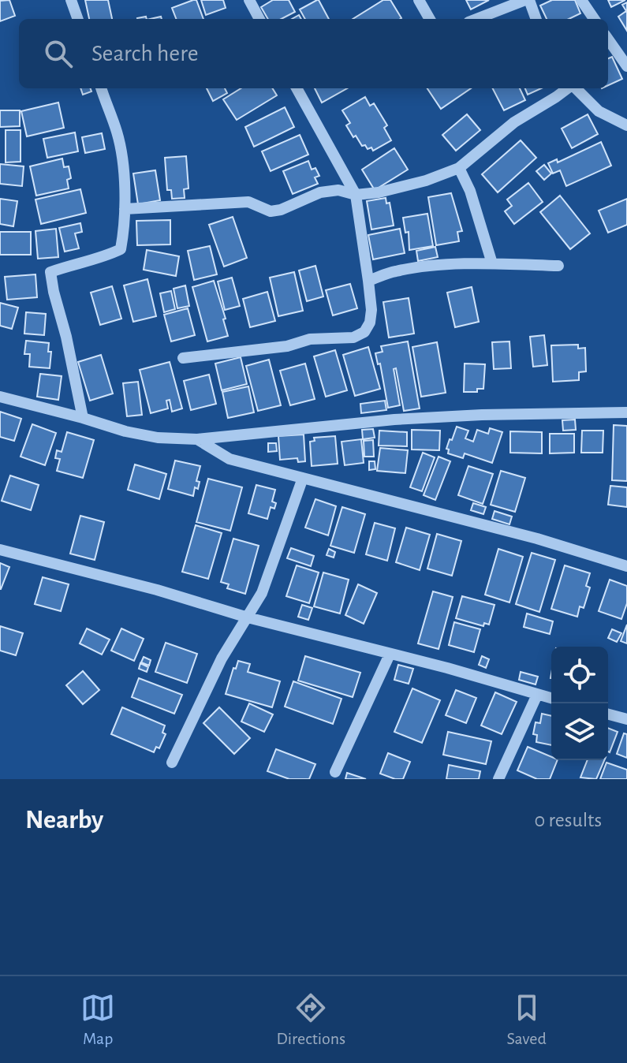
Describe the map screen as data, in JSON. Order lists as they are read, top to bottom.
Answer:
{
  "page": {
    "search": "Search here",
    "heading": ["Nearby", "0 results"],
    "nav": ["Map", "Directions", "Saved"]
  }
}
